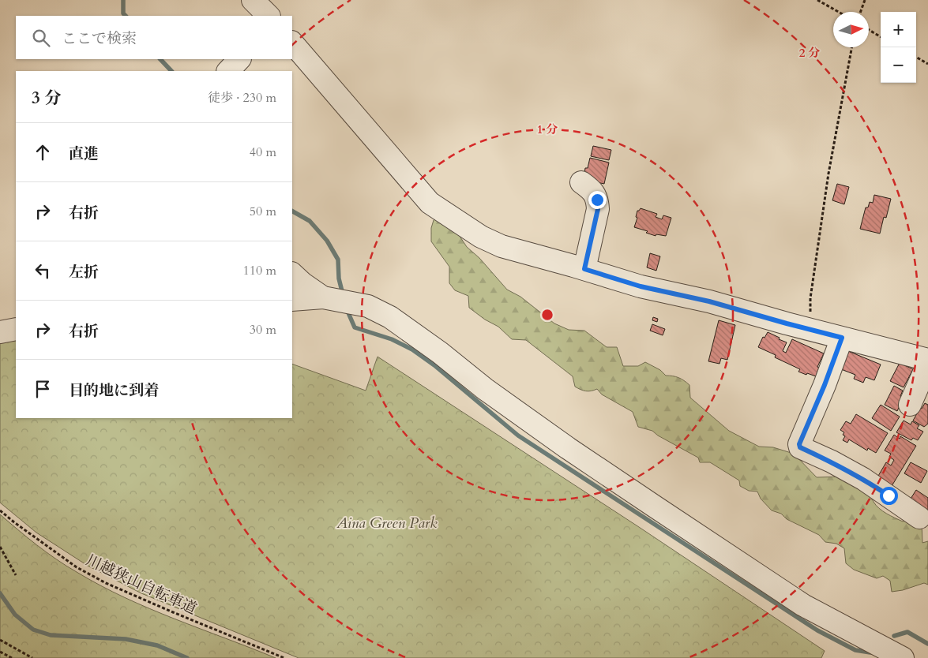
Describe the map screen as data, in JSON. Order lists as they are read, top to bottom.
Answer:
{
  "streets": {
    "path": ["川越狭山自転車道"]
  },
  "parks": ["Aina Green Park"],
  "north": "right",
  "page": {
    "map_buttons": ["+", "−"],
    "search": "ここで検索",
    "heading": ["3 分", "徒歩 · 230 m"],
    "list": [
      ["直進", "40 m"],
      ["右折", "50 m"],
      ["左折", "110 m"],
      ["右折", "30 m"],
      "目的地に到着"
    ]
  },
  "rings": ["2 分", "1 分"]
}
